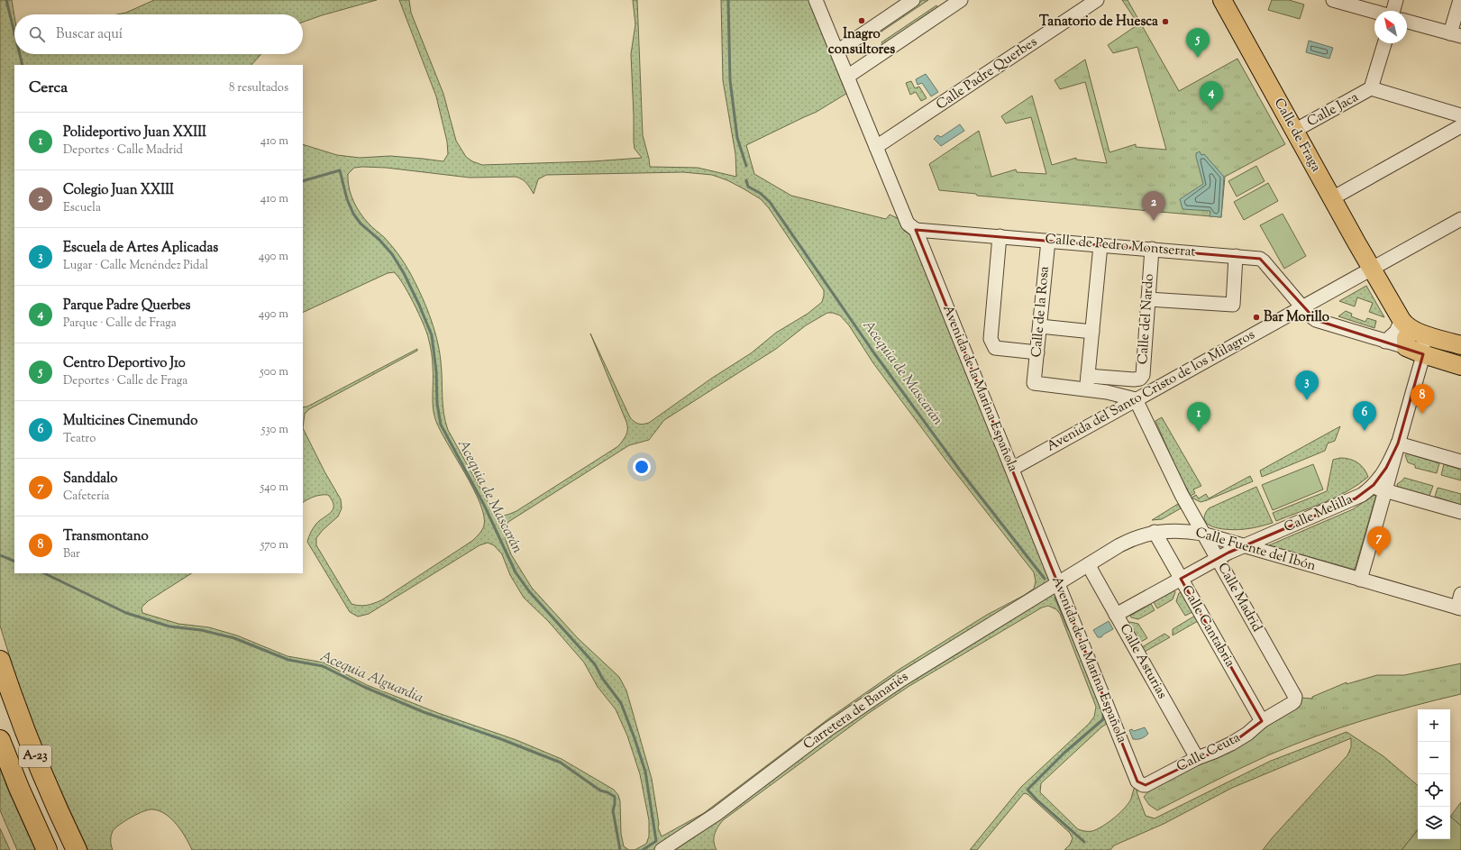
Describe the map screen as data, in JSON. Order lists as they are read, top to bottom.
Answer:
{
  "streets": {
    "highway": ["A-23"],
    "main road": ["Calle de Fraga"],
    "street": [
      "Calle Padre Querbes",
      "Calle Jaca",
      "Calle de Pedro Montserrat",
      "Calle de la Rosa",
      "Calle del Nardo",
      "Avenida de la Marina Española",
      "Avenida del Santo Cristo de los Milagros",
      "Calle Melilla",
      "Calle Fuente del Ibón",
      "Calle Madrid",
      "Calle Cantabria",
      "Calle Asturias",
      "Carretera de Banariés",
      "Calle Ceuta"
    ]
  },
  "crossings": [
    ["Calle Padre Querbes", "Avenida de la Marina Española"],
    ["Calle Jaca", "Calle de Fraga"],
    ["Calle de Fraga", "Avenida del Santo Cristo de los Milagros"],
    ["Calle de Pedro Montserrat", "Calle de la Rosa"],
    ["Calle de Pedro Montserrat", "Calle del Nardo"],
    ["Calle de Pedro Montserrat", "Avenida de la Marina Española"],
    ["Calle de Pedro Montserrat", "Avenida del Santo Cristo de los Milagros"],
    ["Avenida de la Marina Española", "Avenida del Santo Cristo de los Milagros"],
    ["Avenida de la Marina Española", "Calle Fuente del Ibón"],
    ["Avenida de la Marina Española", "Carretera de Banariés"],
    ["Avenida de la Marina Española", "Calle Ceuta"],
    ["Avenida del Santo Cristo de los Milagros", "Calle Madrid"],
    ["Calle Melilla", "Calle Fuente del Ibón"],
    ["Calle Melilla", "Calle Madrid"],
    ["Calle Melilla", "Calle Cantabria"],
    ["Calle Melilla", "Calle Asturias"],
    ["Calle Fuente del Ibón", "Calle Madrid"],
    ["Calle Fuente del Ibón", "Calle Cantabria"],
    ["Calle Fuente del Ibón", "Calle Asturias"],
    ["Calle Fuente del Ibón", "Carretera de Banariés"],
    ["Calle Madrid", "Calle Ceuta"],
    ["Calle Cantabria", "Calle Ceuta"],
    ["Calle Asturias", "Calle Ceuta"]
  ],
  "water": ["Acequia de Mascarán", "Acequia Alguardia"],
  "places": ["Inagro consultores", "Tanatorio de Huesca", "Bar Morillo"],
  "north": "top left",
  "page": {
    "search": "Buscar aquí",
    "pins": [
      "5",
      "4",
      "2",
      "3",
      "8",
      "6",
      "1",
      "7"
    ],
    "heading": ["Cerca", "8 resultados"],
    "list": [
      {
        "mark": "1",
        "name": "Polideportivo Juan XXIII",
        "note": "Deportes · Calle Madrid",
        "value": "410 m"
      },
      {
        "mark": "2",
        "name": "Colegio Juan XXIII",
        "note": "Escuela",
        "value": "410 m"
      },
      {
        "mark": "3",
        "name": "Escuela de Artes Aplicadas",
        "note": "Lugar · Calle Menéndez Pidal",
        "value": "490 m"
      },
      {
        "mark": "4",
        "name": "Parque Padre Querbes",
        "note": "Parque · Calle de Fraga",
        "value": "490 m"
      },
      {
        "mark": "5",
        "name": "Centro Deportivo J10",
        "note": "Deportes · Calle de Fraga",
        "value": "500 m"
      },
      {
        "mark": "6",
        "name": "Multicines Cinemundo",
        "note": "Teatro",
        "value": "530 m"
      },
      {
        "mark": "7",
        "name": "Sanddalo",
        "note": "Cafetería",
        "value": "540 m"
      },
      {
        "mark": "8",
        "name": "Transmontano",
        "note": "Bar",
        "value": "570 m"
      }
    ],
    "map_buttons": ["+", "−"]
  }
}
